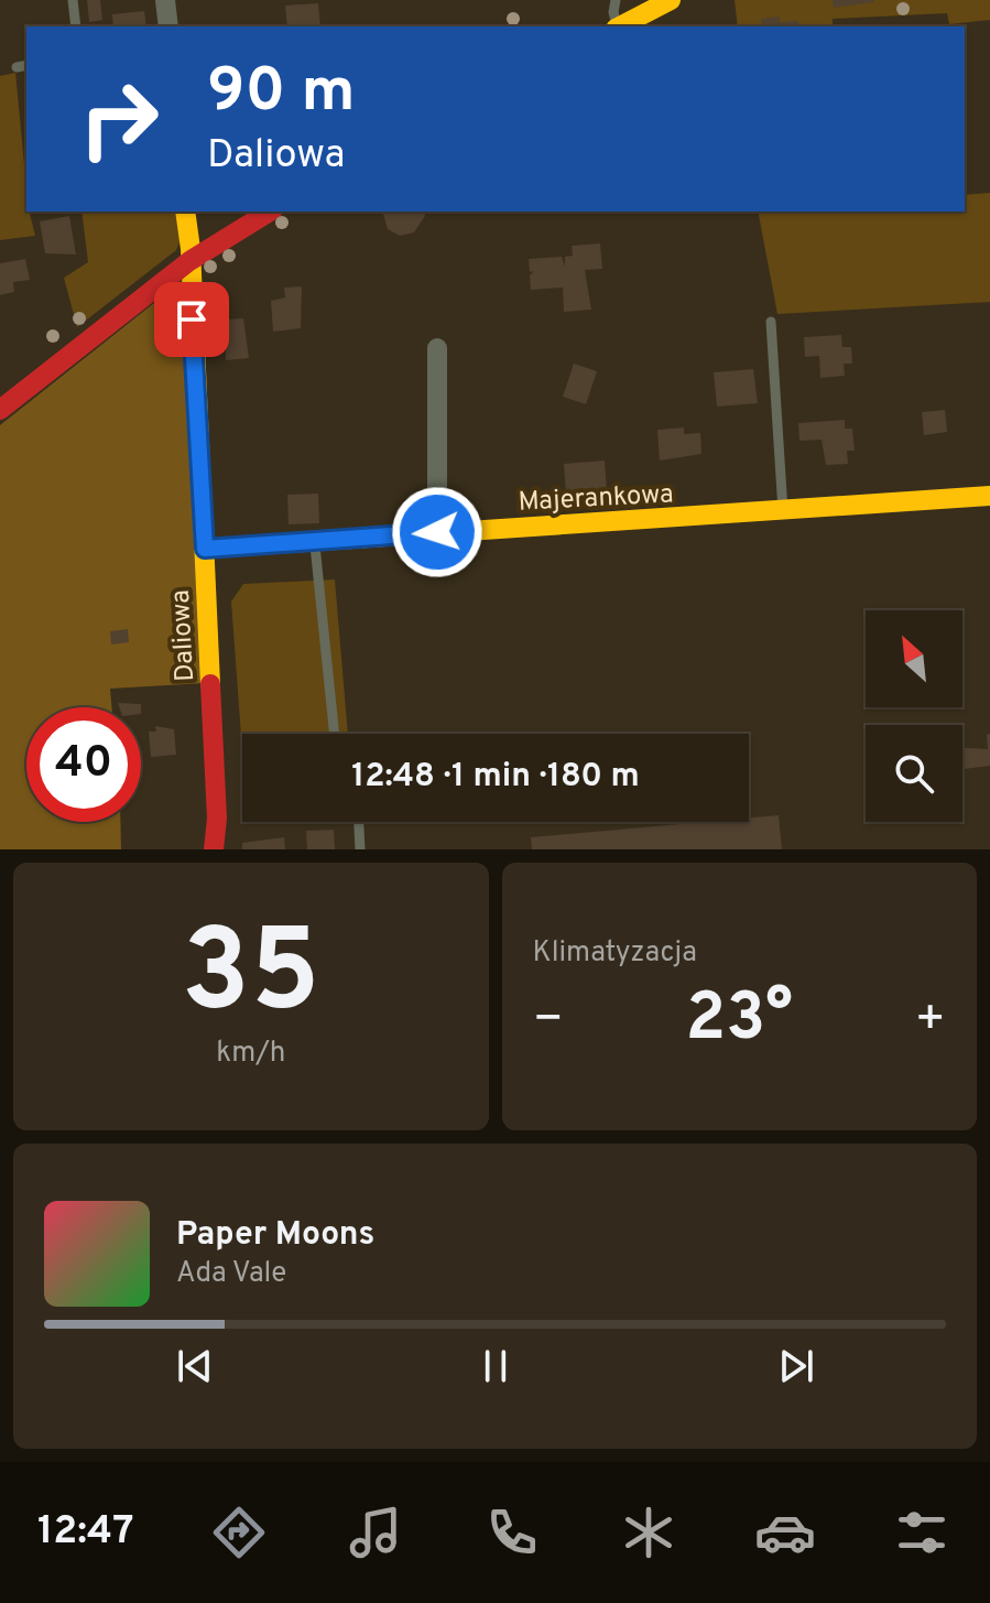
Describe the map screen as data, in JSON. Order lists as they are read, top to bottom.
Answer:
{
  "streets": {
    "street": ["Majerankowa", "Daliowa"]
  },
  "crossings": [
    ["Majerankowa", "Daliowa"]
  ],
  "north": "top left",
  "page": {
    "turn": ["90 m", "Daliowa"],
    "limit": "40",
    "trip": "12:48 · 1 min · 180 m",
    "tile": [
      ["35", "km/h"],
      "Klimatyzacja"
    ],
    "heat": ["−", "23°", "+"],
    "song": ["Paper Moons", "Ada Vale"],
    "tabs": "12:47"
  }
}
